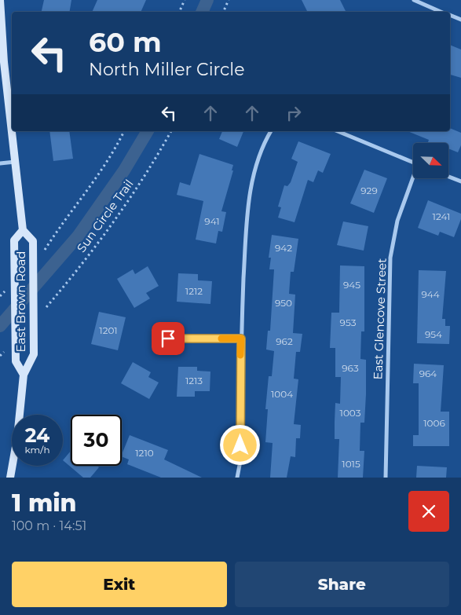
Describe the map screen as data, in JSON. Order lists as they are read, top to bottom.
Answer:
{
  "streets": {
    "main road": ["East Brown Road"],
    "street": ["East Glencove Street"],
    "path": ["Sun Circle Trail"]
  },
  "house_numbers": [
    "929",
    "1241",
    "941",
    "942",
    "945",
    "1212",
    "944",
    "950",
    "953",
    "1201",
    "954",
    "962",
    "963",
    "964",
    "1213",
    "1004",
    "1003",
    "1006",
    "1210",
    "1015"
  ],
  "north": "bottom right",
  "page": {
    "turn": ["60 m", "North Miller Circle"],
    "speed": "24 km/h",
    "limit": "30",
    "heading": ["1 min", "100 m · 14:51"],
    "buttons": ["Exit", "Share"]
  }
}
